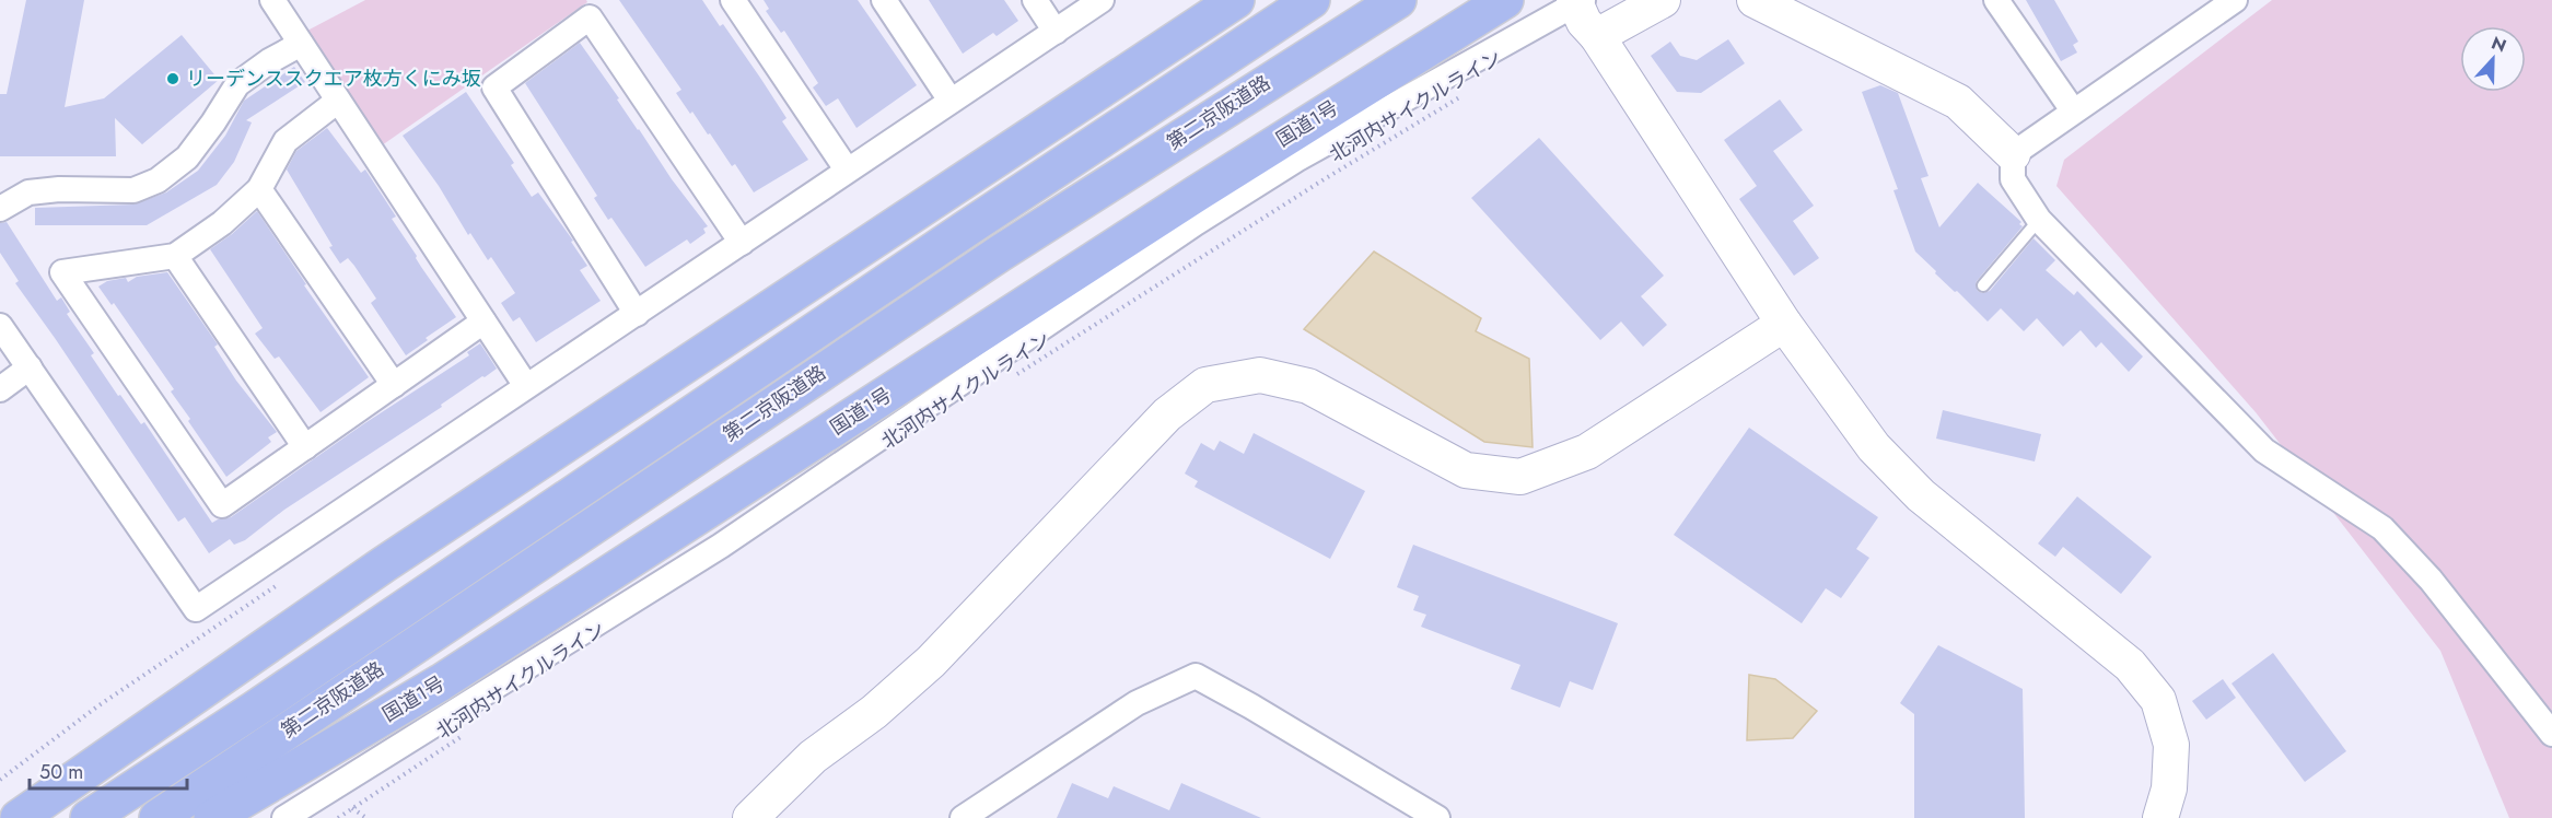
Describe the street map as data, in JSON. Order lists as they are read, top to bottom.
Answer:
{
  "streets": {
    "highway": ["第二京阪道路", "国道1号"],
    "path": ["北河内サイクルライン"]
  },
  "places": ["リーデンススクエア枚方くにみ坂"],
  "scale_bar": "50 m",
  "north": "top"
}
